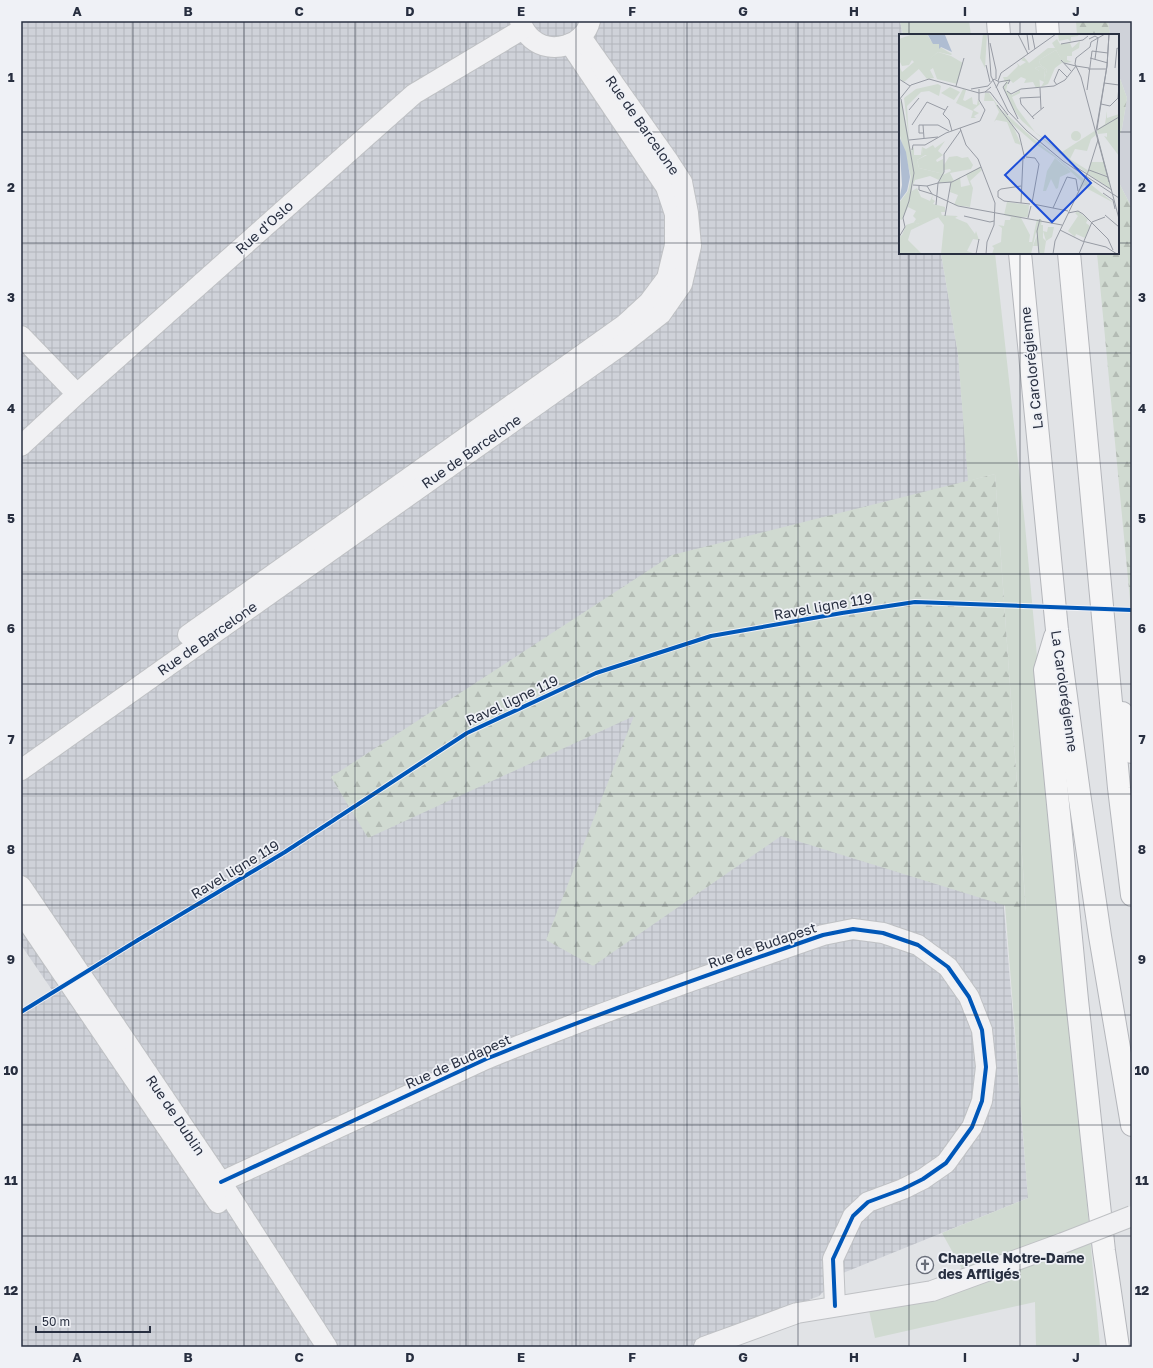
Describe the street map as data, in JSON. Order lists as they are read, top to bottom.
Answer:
{
  "streets": {
    "highway": ["La Carolorégienne"],
    "street": [
      "Rue de Barcelone",
      "Rue d'Oslo",
      "Rue de Budapest",
      "Rue de Dublin"
    ],
    "cycle path": ["Ravel ligne 119"]
  },
  "crossings": [
    ["Rue de Budapest", "Rue de Dublin"]
  ],
  "places": {
    "church": ["Chapelle Notre-Dame des Affligés"]
  },
  "scale_bar": "50 m",
  "grid": {
    "columns": [
      "A",
      "B",
      "C",
      "D",
      "E",
      "F",
      "G",
      "H",
      "I",
      "J"
    ],
    "rows": [
      "1",
      "2",
      "3",
      "4",
      "5",
      "6",
      "7",
      "8",
      "9",
      "10",
      "11",
      "12"
    ]
  }
}
